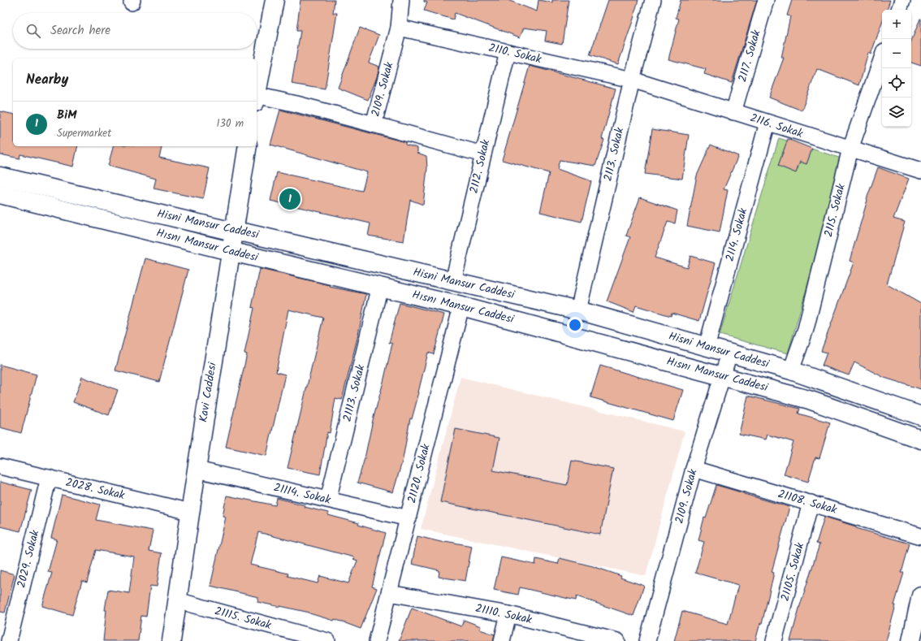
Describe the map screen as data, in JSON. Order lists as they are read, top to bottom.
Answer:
{
  "streets": {
    "main road": ["Hisni Mansur Caddesi", "Hısnı Mansur Caddesi", "Kavi Caddesi"],
    "street": [
      "2110. Sokak",
      "2117. Sokak",
      "2109. Sokak",
      "2116. Sokak",
      "2113. Sokak",
      "2112. Sokak",
      "2115. Sokak",
      "2114. Sokak",
      "21113. Sokak",
      "21120. Sokak",
      "2028. Sokak",
      "21114. Sokak",
      "21108. Sokak",
      "2029. Sokak",
      "21105. Sokak",
      "21110. Sokak",
      "21115. Sokak"
    ]
  },
  "crossings": [
    ["2110. Sokak", "2109. Sokak"],
    ["2110. Sokak", "2116. Sokak"],
    ["2110. Sokak", "2113. Sokak"],
    ["2110. Sokak", "2112. Sokak"],
    ["2117. Sokak", "2116. Sokak"],
    ["2109. Sokak", "2112. Sokak"],
    ["2109. Sokak", "Hisni Mansur Caddesi"],
    ["2109. Sokak", "Hısnı Mansur Caddesi"],
    ["2109. Sokak", "21108. Sokak"],
    ["2116. Sokak", "2113. Sokak"],
    ["2116. Sokak", "2115. Sokak"],
    ["2116. Sokak", "2114. Sokak"],
    ["2113. Sokak", "Hisni Mansur Caddesi"],
    ["2112. Sokak", "Hisni Mansur Caddesi"],
    ["2115. Sokak", "Hisni Mansur Caddesi"],
    ["Hisni Mansur Caddesi", "2114. Sokak"],
    ["Hisni Mansur Caddesi", "Kavi Caddesi"],
    ["Hısnı Mansur Caddesi", "Kavi Caddesi"],
    ["Hısnı Mansur Caddesi", "21113. Sokak"],
    ["Hısnı Mansur Caddesi", "21120. Sokak"],
    ["Kavi Caddesi", "2028. Sokak"],
    ["Kavi Caddesi", "21114. Sokak"],
    ["Kavi Caddesi", "21115. Sokak"],
    ["21113. Sokak", "21114. Sokak"],
    ["21120. Sokak", "21114. Sokak"],
    ["21120. Sokak", "21110. Sokak"],
    ["2028. Sokak", "2029. Sokak"],
    ["21108. Sokak", "21105. Sokak"]
  ],
  "page": {
    "map_buttons": ["+", "−"],
    "search": "Search here",
    "heading": "Nearby",
    "list": [
      {
        "mark": "1",
        "name": "BiM",
        "note": "Supermarket",
        "value": "130 m"
      }
    ],
    "pins": "1"
  }
}
